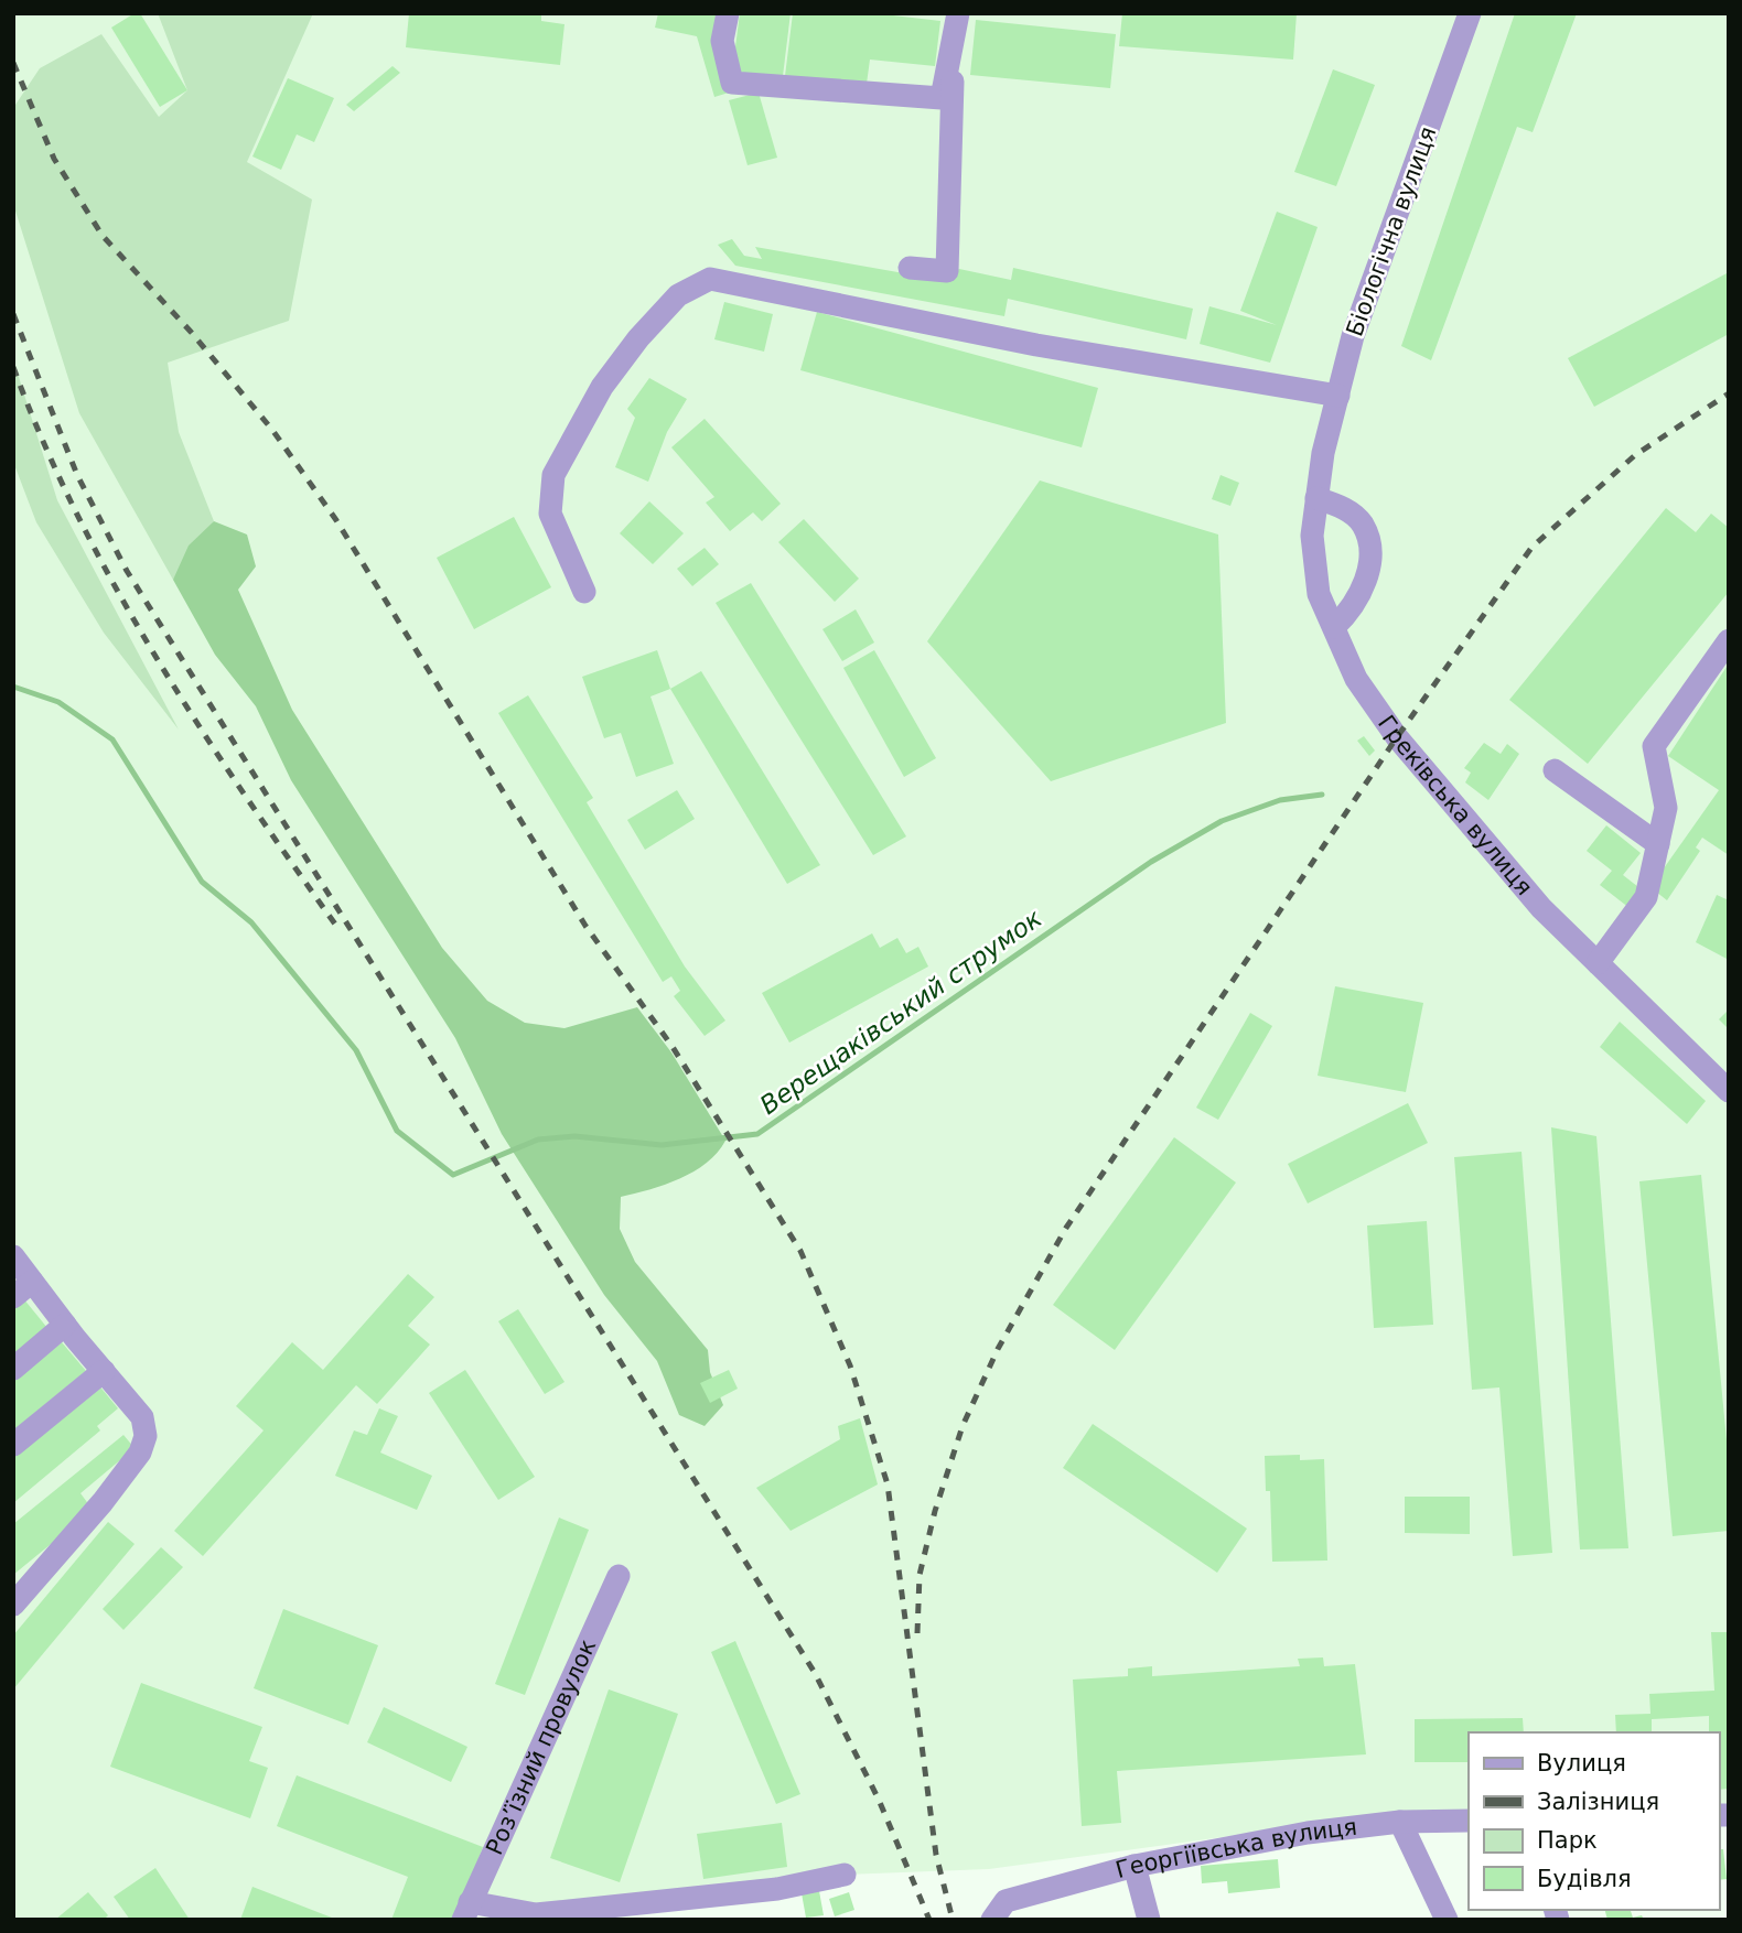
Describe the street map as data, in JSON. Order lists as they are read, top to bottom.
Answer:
{
  "streets": {
    "street": [
      "Біологічна вулиця",
      "Греківська вулиця",
      "Роз’їзний провулок",
      "Георгіївська вулиця"
    ]
  },
  "crossings": [
    ["Біологічна вулиця", "Греківська вулиця"]
  ],
  "water": ["Верещаківський струмок"],
  "legend": [
    "Вулиця",
    "Залізниця",
    "Парк",
    "Будівля"
  ]
}
